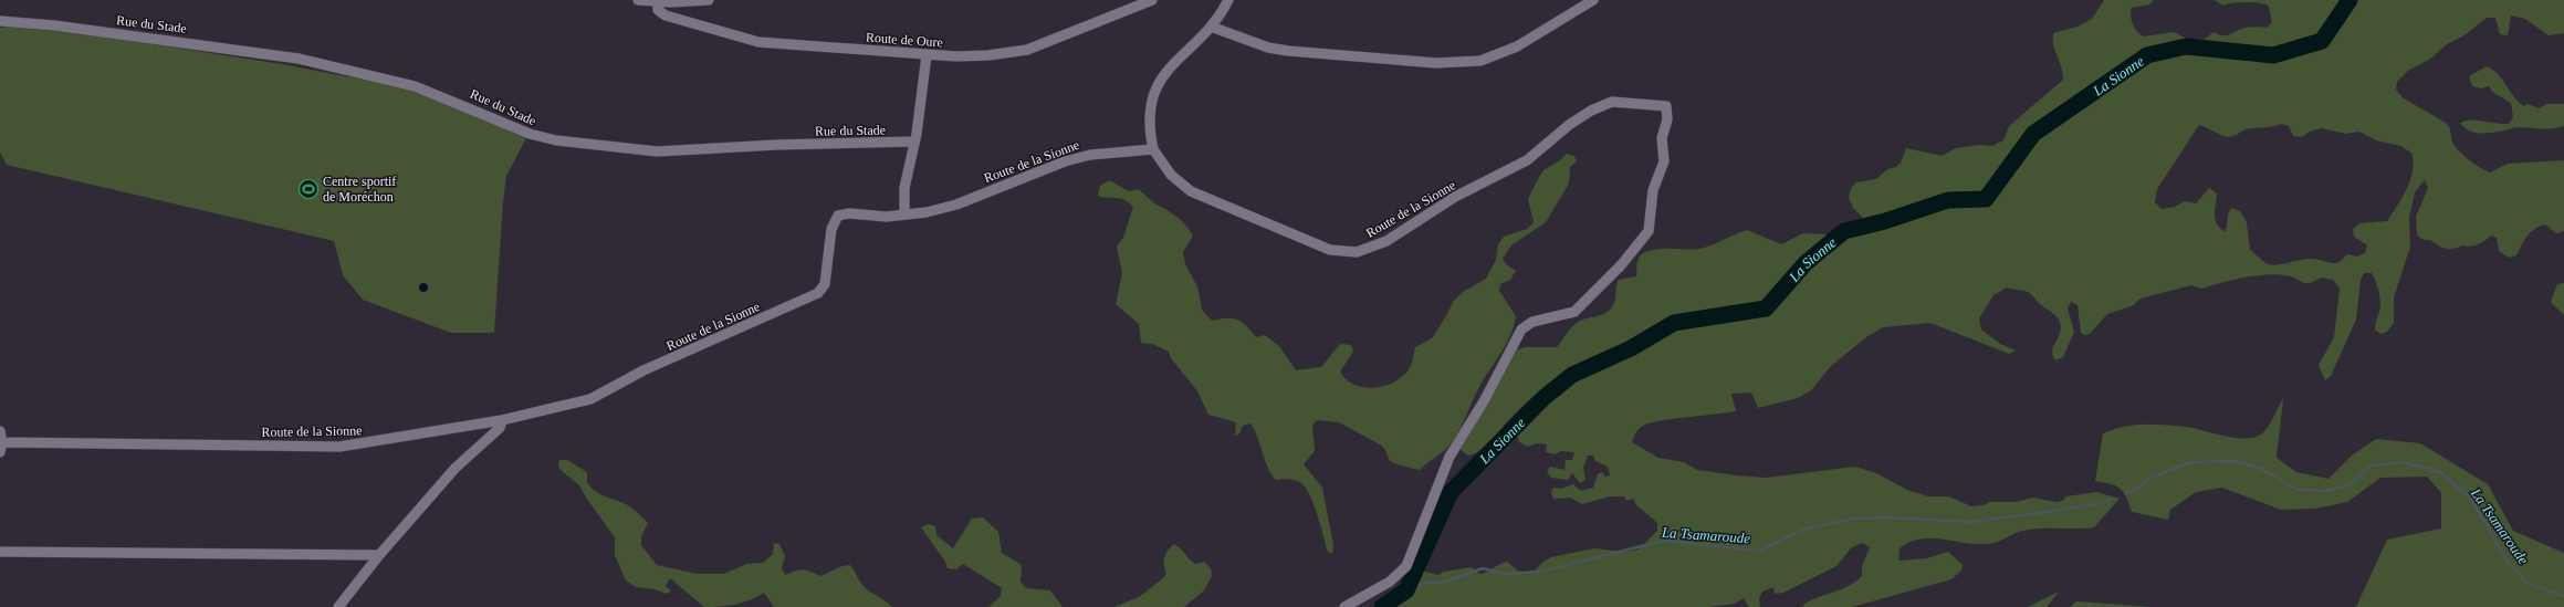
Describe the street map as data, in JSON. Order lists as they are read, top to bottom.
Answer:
{
  "streets": {
    "street": ["Rue du Stade", "Route de Oure", "Route de la Sionne"]
  },
  "water": ["La Sionne", "La Tsamaroude"],
  "places": {
    "sports": ["Centre sportif de Moréchon"]
  }
}
